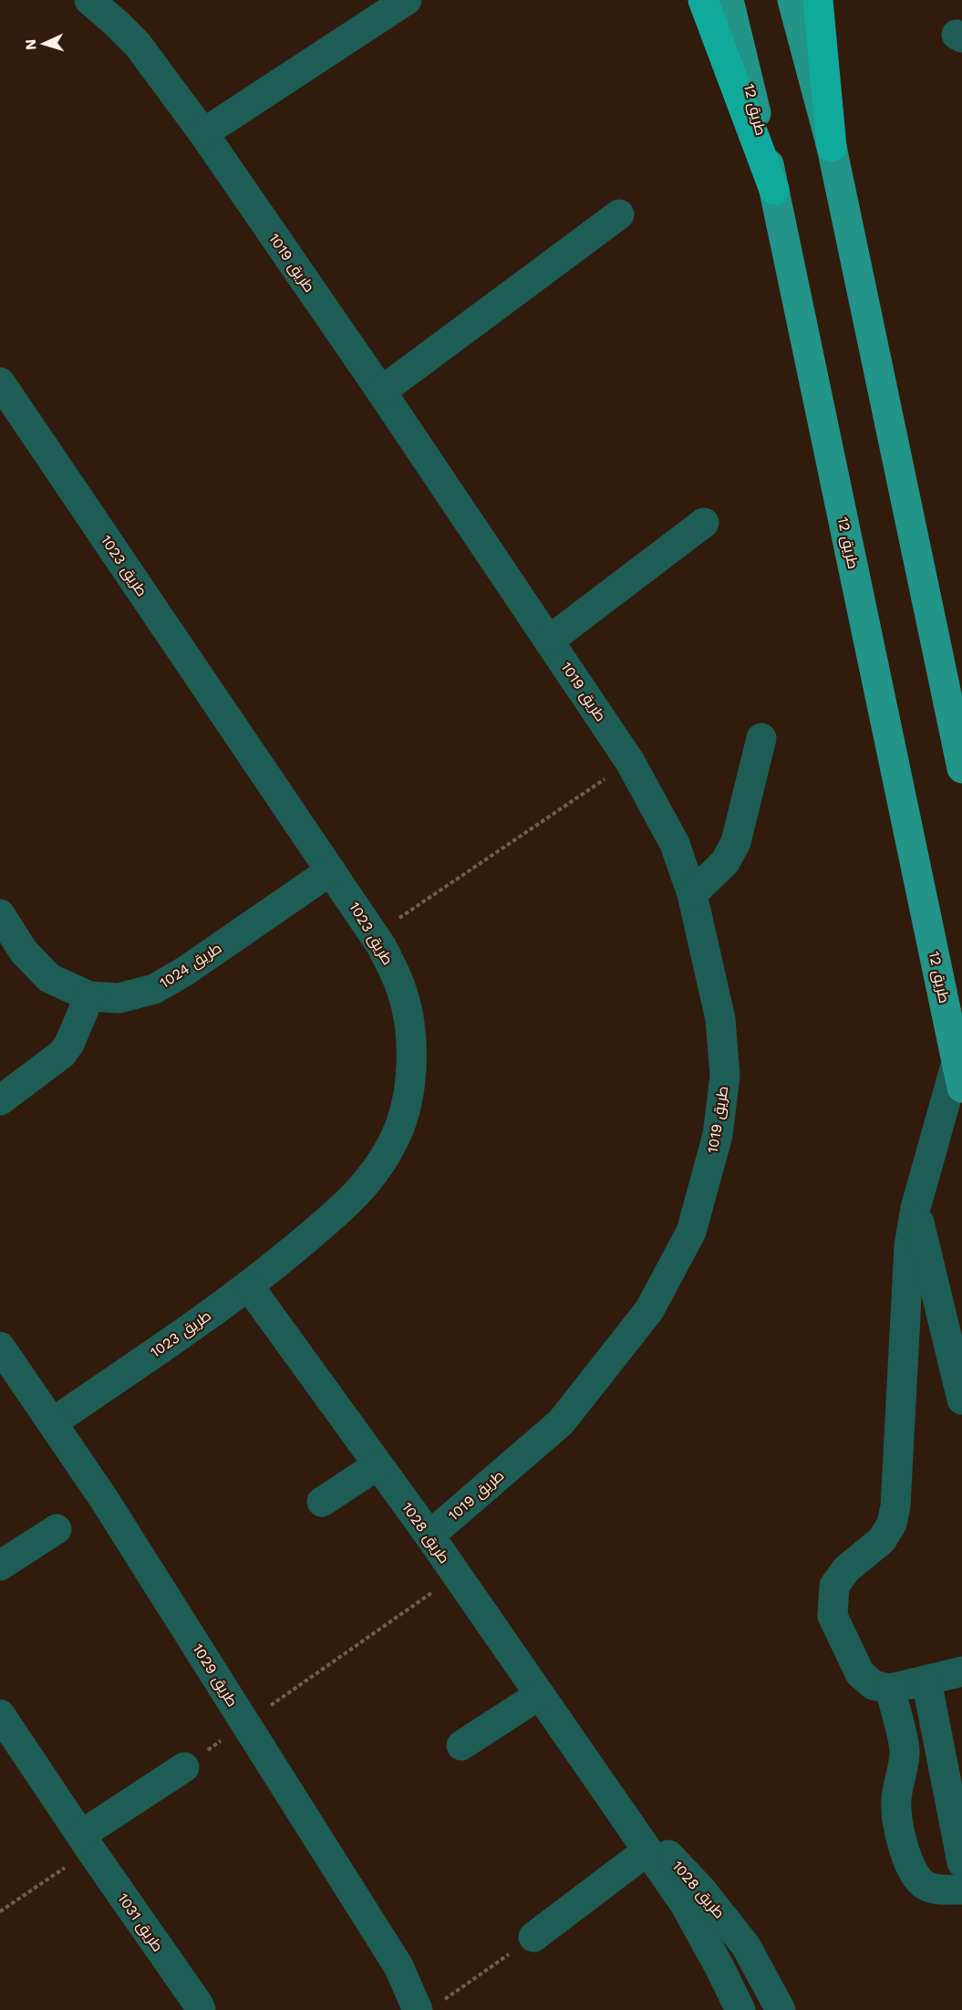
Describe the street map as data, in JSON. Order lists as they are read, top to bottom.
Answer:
{
  "streets": {
    "main road": ["طريق 12"],
    "street": [
      "طريق 1019",
      "طريق 1023",
      "طريق 1024",
      "طريق 1028",
      "طريق 1029",
      "طريق 1031"
    ]
  },
  "crossings": [
    ["طريق 1019", "طريق 1028"],
    ["طريق 1023", "طريق 1024"],
    ["طريق 1023", "طريق 1028"],
    ["طريق 1023", "طريق 1029"]
  ],
  "north": "left"
}
